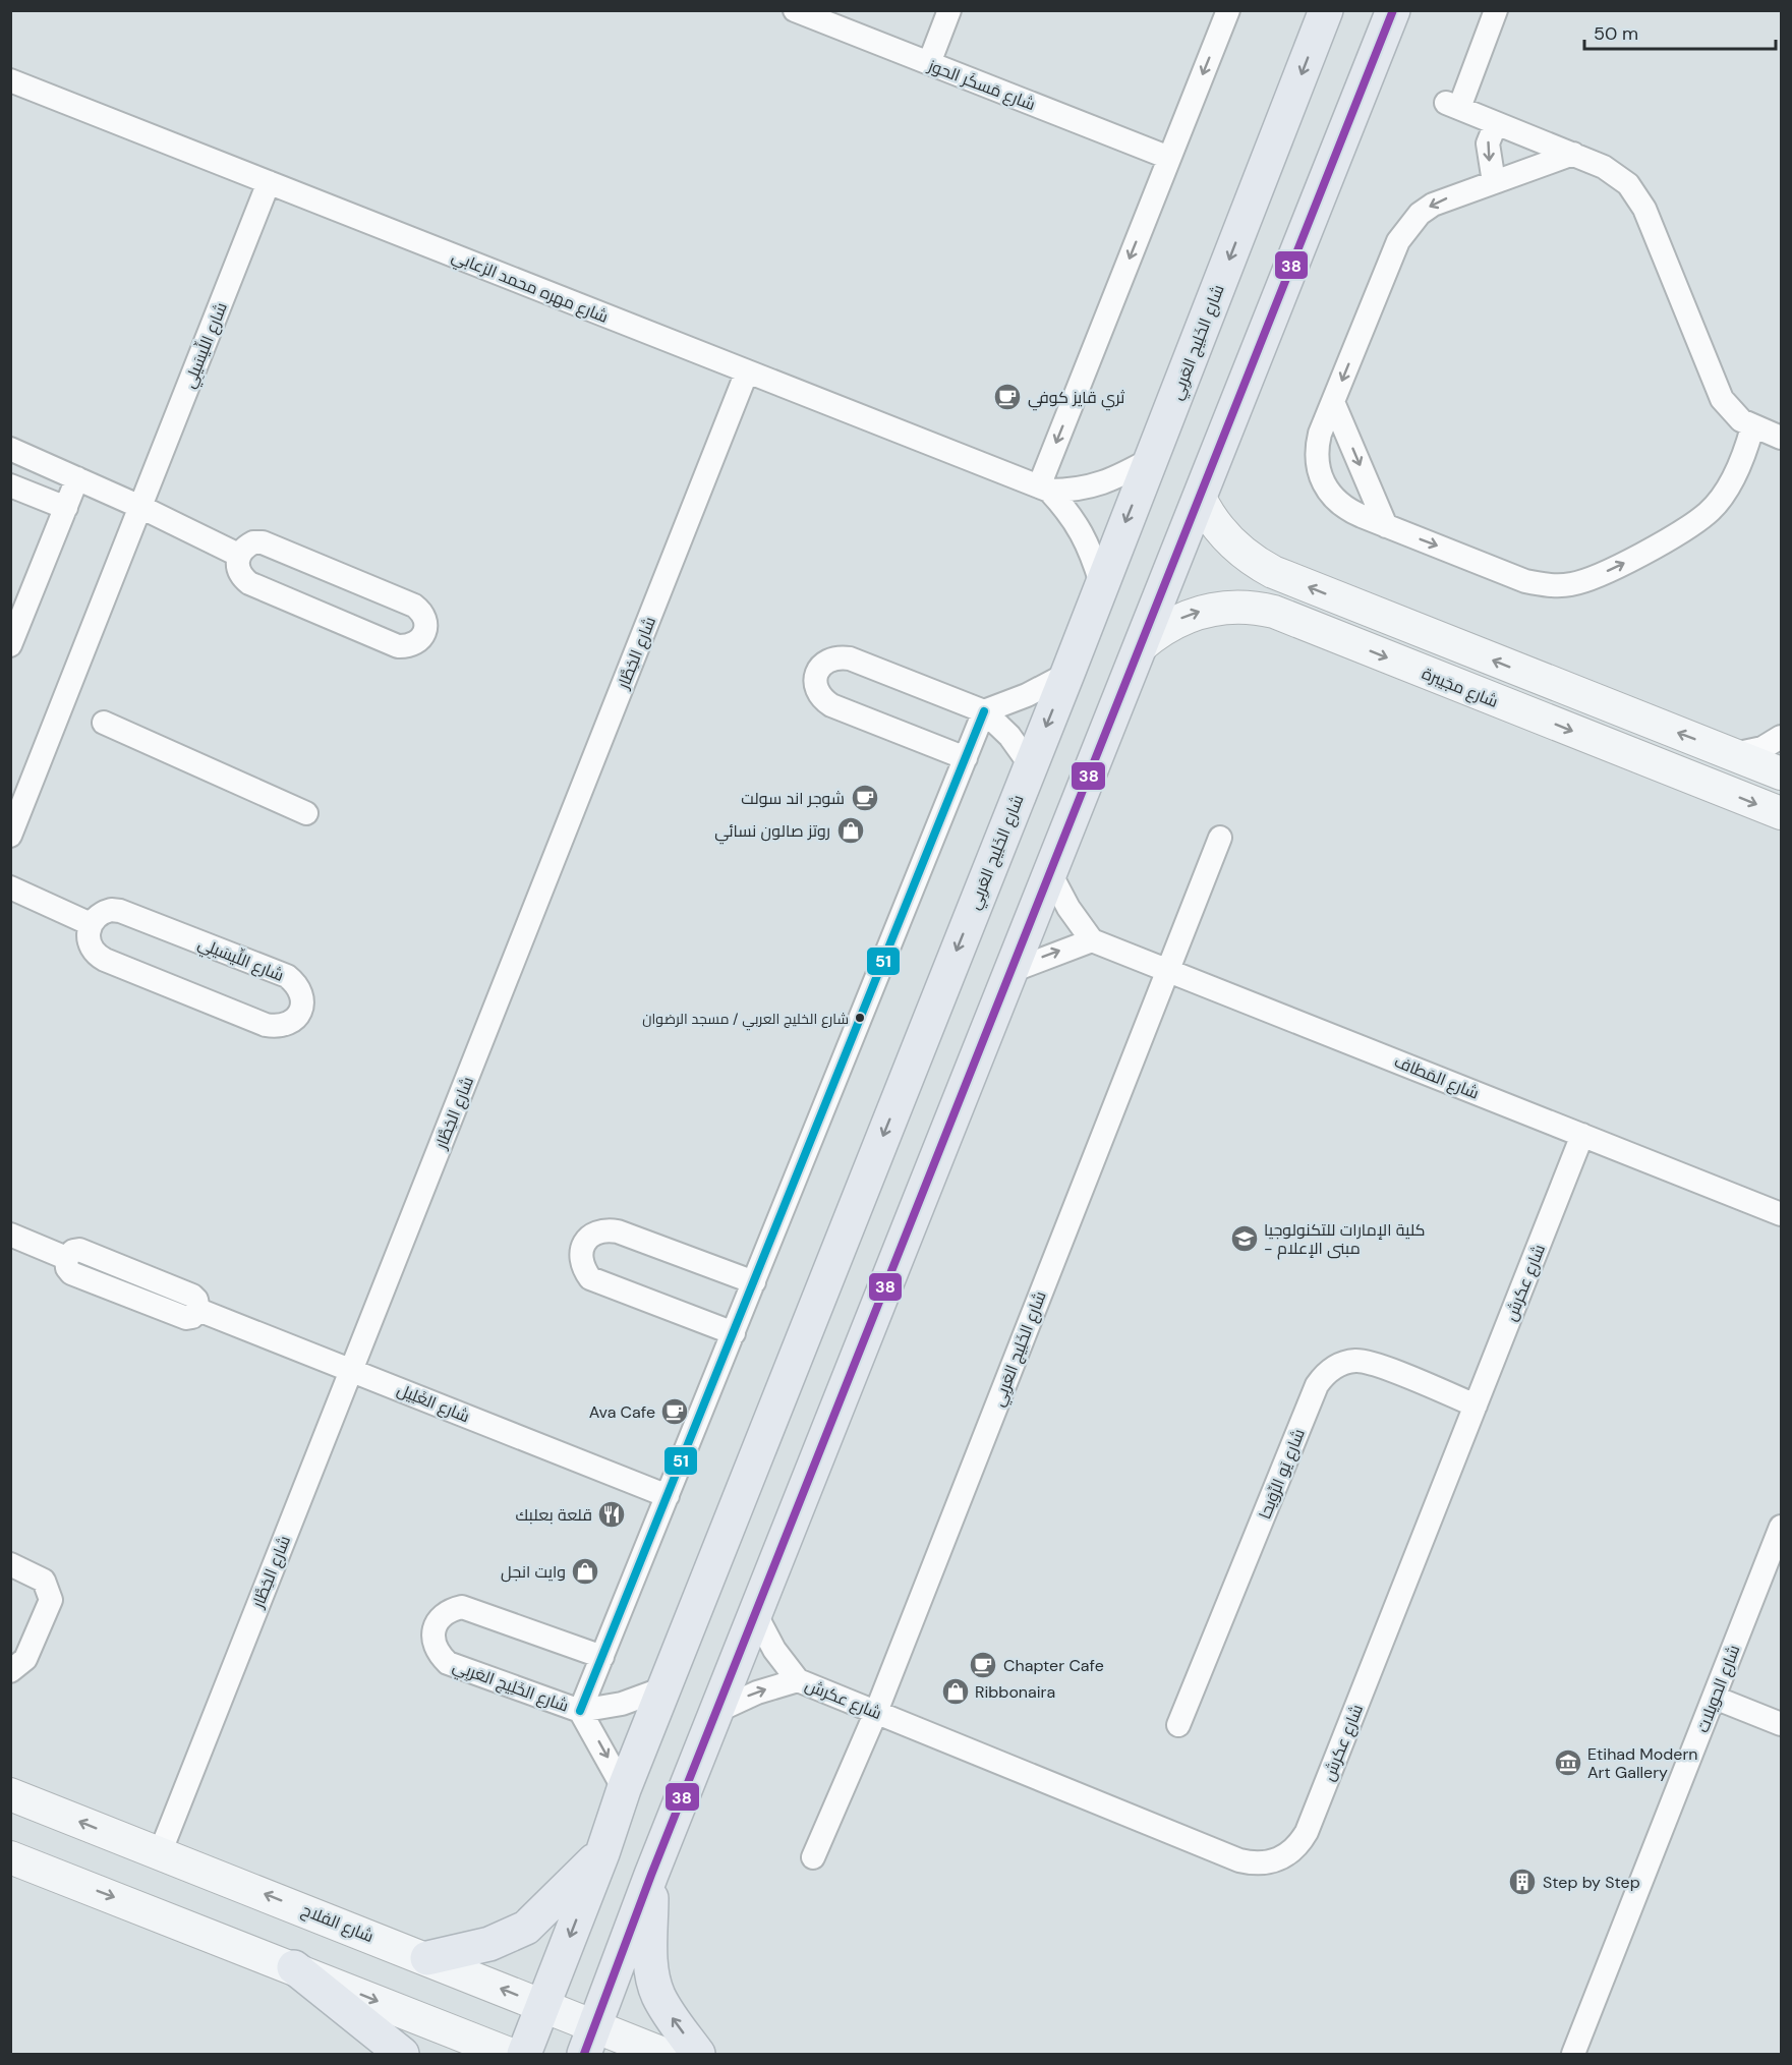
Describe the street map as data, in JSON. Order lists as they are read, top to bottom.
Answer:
{
  "streets": {
    "highway": ["شارع الخَلِيج العَربِي"],
    "street": [
      "شارع مَسكَر الحوز",
      "شارع مهره محمد الزعابي",
      "شارع اللِّيسَيلِي",
      "شارع الخِطَّار",
      "شارع مجَيبرة",
      "شارع المَطاف",
      "شارع عكرش",
      "شارع الغَلِيل",
      "شارع يَو الرِّوَيحا",
      "شارع الحويلات",
      "شارع الفلاح"
    ]
  },
  "crossings": [
    ["شارع مهره محمد الزعابي", "شارع الخَلِيج العَربِي"],
    ["شارع مهره محمد الزعابي", "شارع اللِّيسَيلِي"],
    ["شارع مهره محمد الزعابي", "شارع الخِطَّار"],
    ["شارع الخَلِيج العَربِي", "شارع المَطاف"],
    ["شارع الخَلِيج العَربِي", "شارع عكرش"],
    ["شارع الخَلِيج العَربِي", "شارع الفلاح"],
    ["شارع الخِطَّار", "شارع الغَلِيل"],
    ["شارع الخِطَّار", "شارع الفلاح"],
    ["شارع المَطاف", "شارع عكرش"],
    ["شارع عكرش", "شارع يَو الرِّوَيحا"]
  ],
  "places": {
    "cafe": [
      "ثري قايز كوفي",
      "شوجر اند سولت",
      "Ava Cafe",
      "Chapter Cafe"
    ],
    "shop": ["روتز صالون نسائي", "وايت انجل", "Ribbonaira"],
    "other": ["شارع الخليج العربي / مسجد الرضوان"],
    "school or university": ["كلية الإمارات للتكنولوجيا - مبنى الإعلام"],
    "restaurant": ["قلعة بعلبك"],
    "museum": ["Etihad Modern Art Gallery"],
    "building": ["Step by Step"]
  },
  "lines": ["transit line 38", "transit line 51"],
  "scale_bar": "50 m"
}
